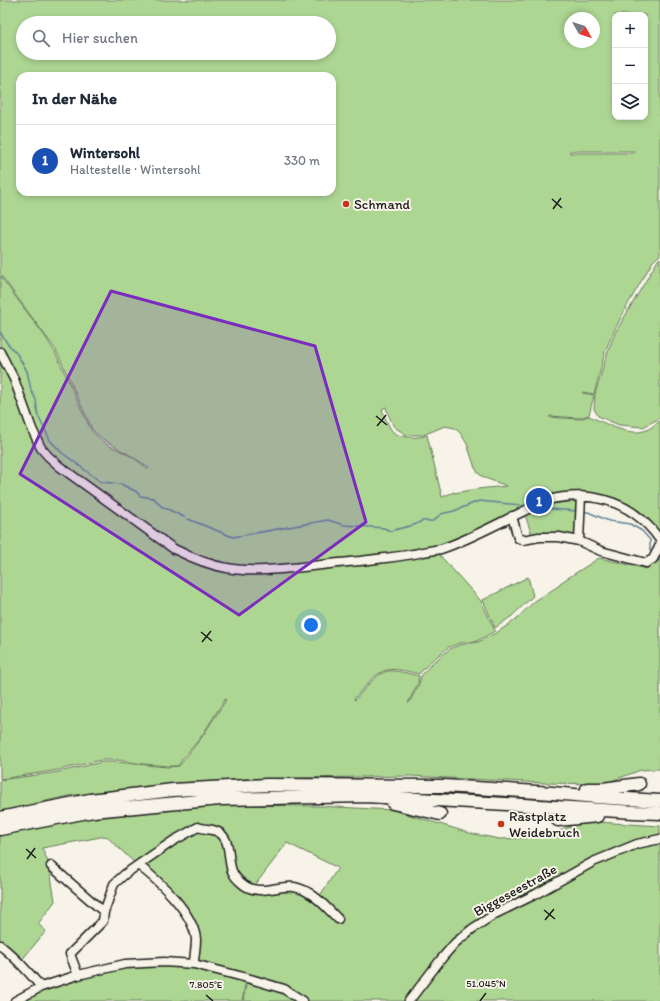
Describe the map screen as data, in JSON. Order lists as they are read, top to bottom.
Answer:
{
  "streets": {
    "street": ["Biggeseestraße"]
  },
  "places": ["Schmand", "Rastplatz Weidebruch"],
  "north": "bottom right",
  "page": {
    "map_buttons": ["+", "−"],
    "search": "Hier suchen",
    "heading": "In der Nähe",
    "list": [
      {
        "mark": "1",
        "name": "Wintersohl",
        "note": "Haltestelle · Wintersohl",
        "value": "330 m"
      }
    ],
    "pins": "1"
  },
  "coordinates": ["51.045°N", "7.805°E"]
}
